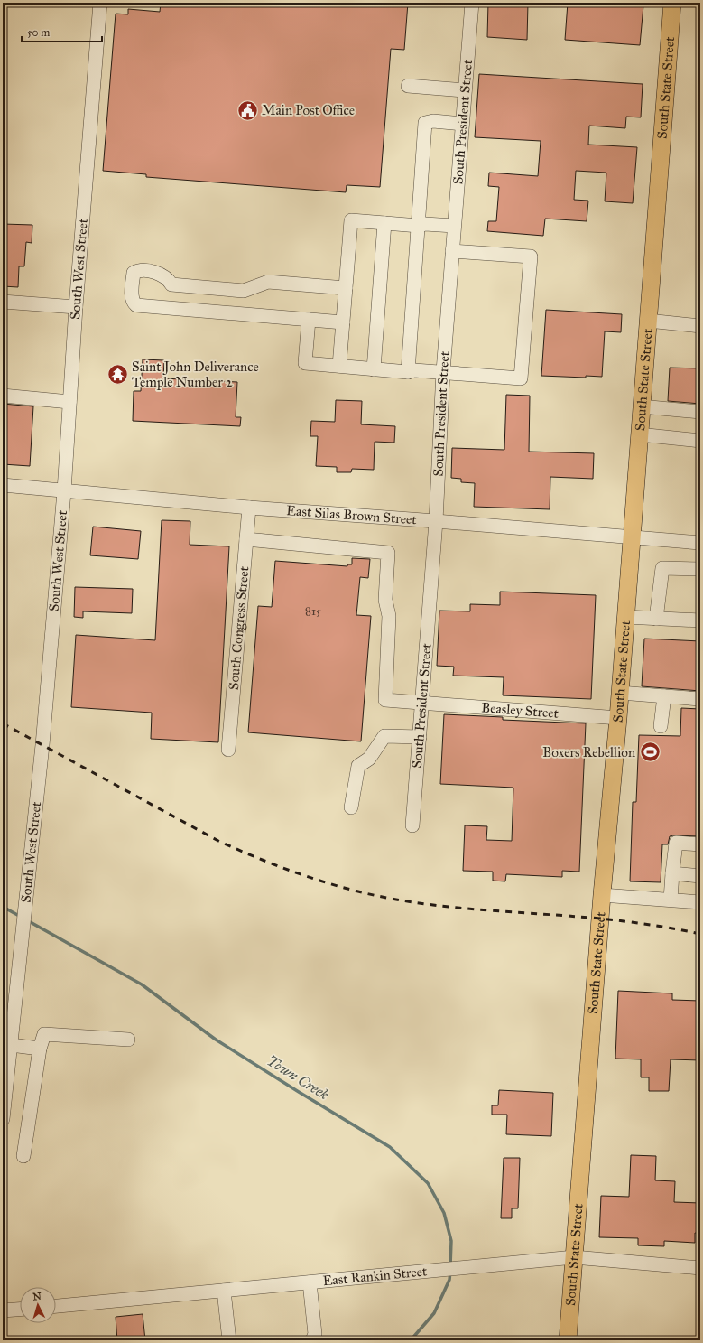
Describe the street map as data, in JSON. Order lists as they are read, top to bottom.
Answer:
{
  "streets": {
    "main road": ["South State Street"],
    "street": [
      "South President Street",
      "South West Street",
      "East Silas Brown Street",
      "South Congress Street",
      "Beasley Street",
      "East Rankin Street"
    ]
  },
  "crossings": [
    ["South State Street", "East Silas Brown Street"],
    ["South State Street", "Beasley Street"],
    ["South State Street", "East Rankin Street"],
    ["South President Street", "East Silas Brown Street"],
    ["South President Street", "Beasley Street"],
    ["South West Street", "East Silas Brown Street"],
    ["East Silas Brown Street", "South Congress Street"],
    ["South Congress Street", "Beasley Street"]
  ],
  "water": ["Town Creek"],
  "places": {
    "public building": ["Main Post Office"],
    "temple": ["Saint John Deliverance Temple Number 2"],
    "sports": ["Boxers Rebellion"]
  },
  "house_numbers": ["815"],
  "scale_bar": "50 m",
  "north": "top"
}
